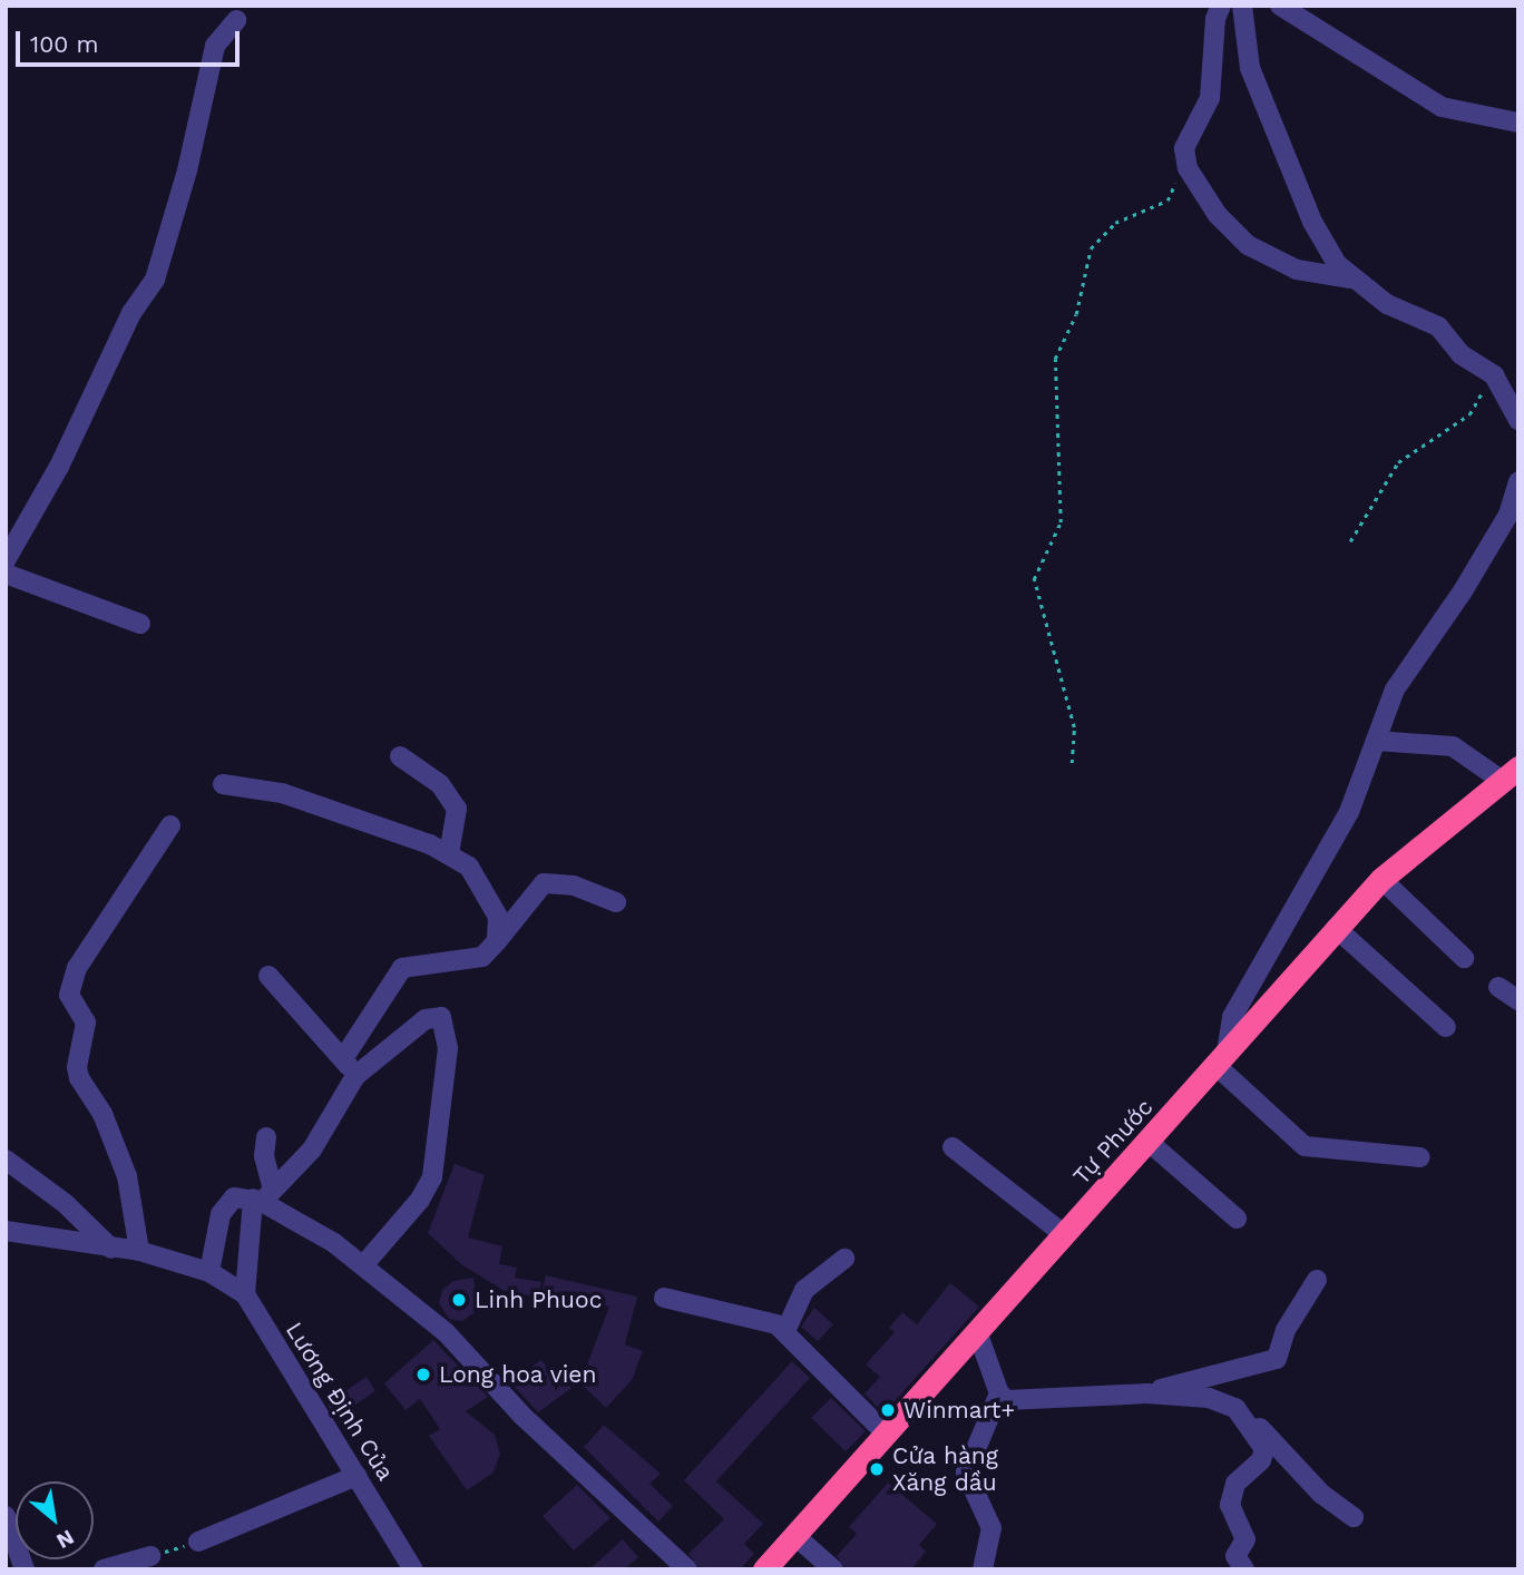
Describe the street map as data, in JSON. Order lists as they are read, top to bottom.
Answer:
{
  "streets": {
    "highway": ["Tự Phước"],
    "street": ["Lương Định Của"]
  },
  "places": [
    "Linh Phuoc",
    "Long hoa vien",
    "Winmart+",
    "Cửa hàng Xăng dầu"
  ],
  "scale_bar": "100 m",
  "north": "bottom right"
}
